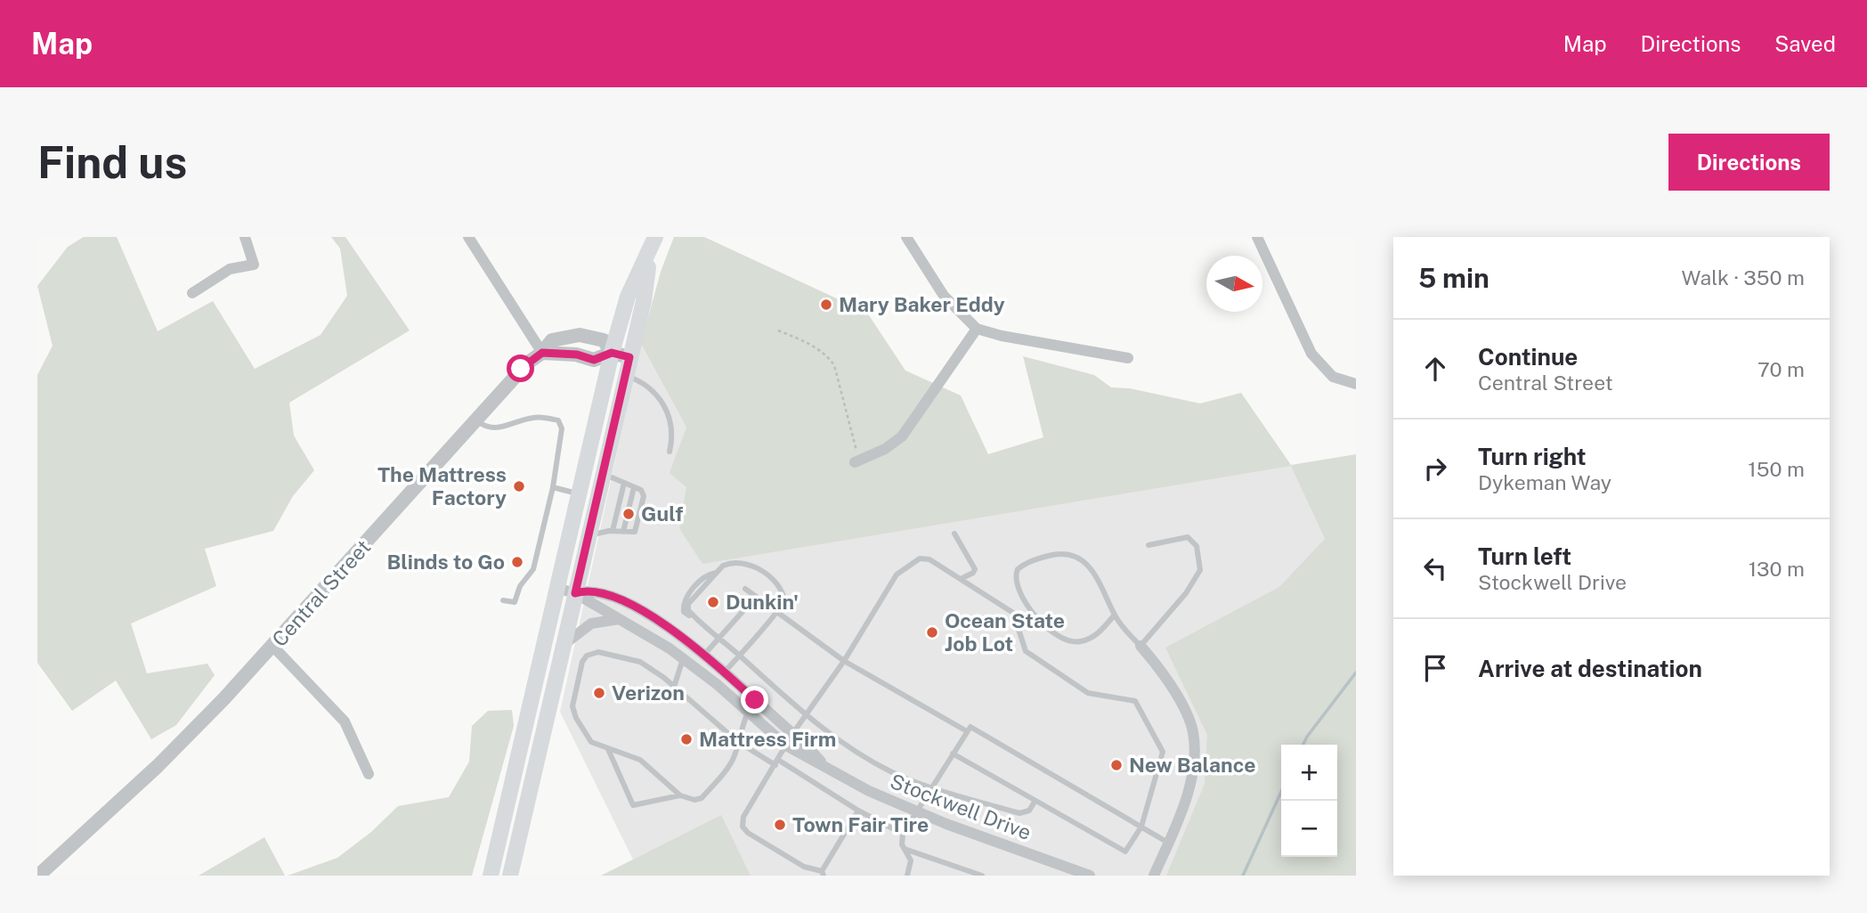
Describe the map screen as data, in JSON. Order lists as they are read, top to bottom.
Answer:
{
  "streets": {
    "street": ["Central Street", "Stockwell Drive"]
  },
  "places": [
    "Mary Baker Eddy",
    "The Mattress Factory",
    "Gulf",
    "Blinds to Go",
    "Dunkin'",
    "Ocean State Job Lot",
    "Verizon",
    "Mattress Firm",
    "New Balance",
    "Town Fair Tire"
  ],
  "north": "right",
  "page": {
    "header": "Map",
    "nav": ["Map", "Directions", "Saved"],
    "buttons": "Directions",
    "title": "Find us",
    "heading": ["5 min", "Walk · 350 m"],
    "list": [
      ["Continue", "Central Street", "70 m"],
      ["Turn right", "Dykeman Way", "150 m"],
      ["Turn left", "Stockwell Drive", "130 m"],
      "Arrive at destination"
    ],
    "map_buttons": ["+", "−"]
  }
}
